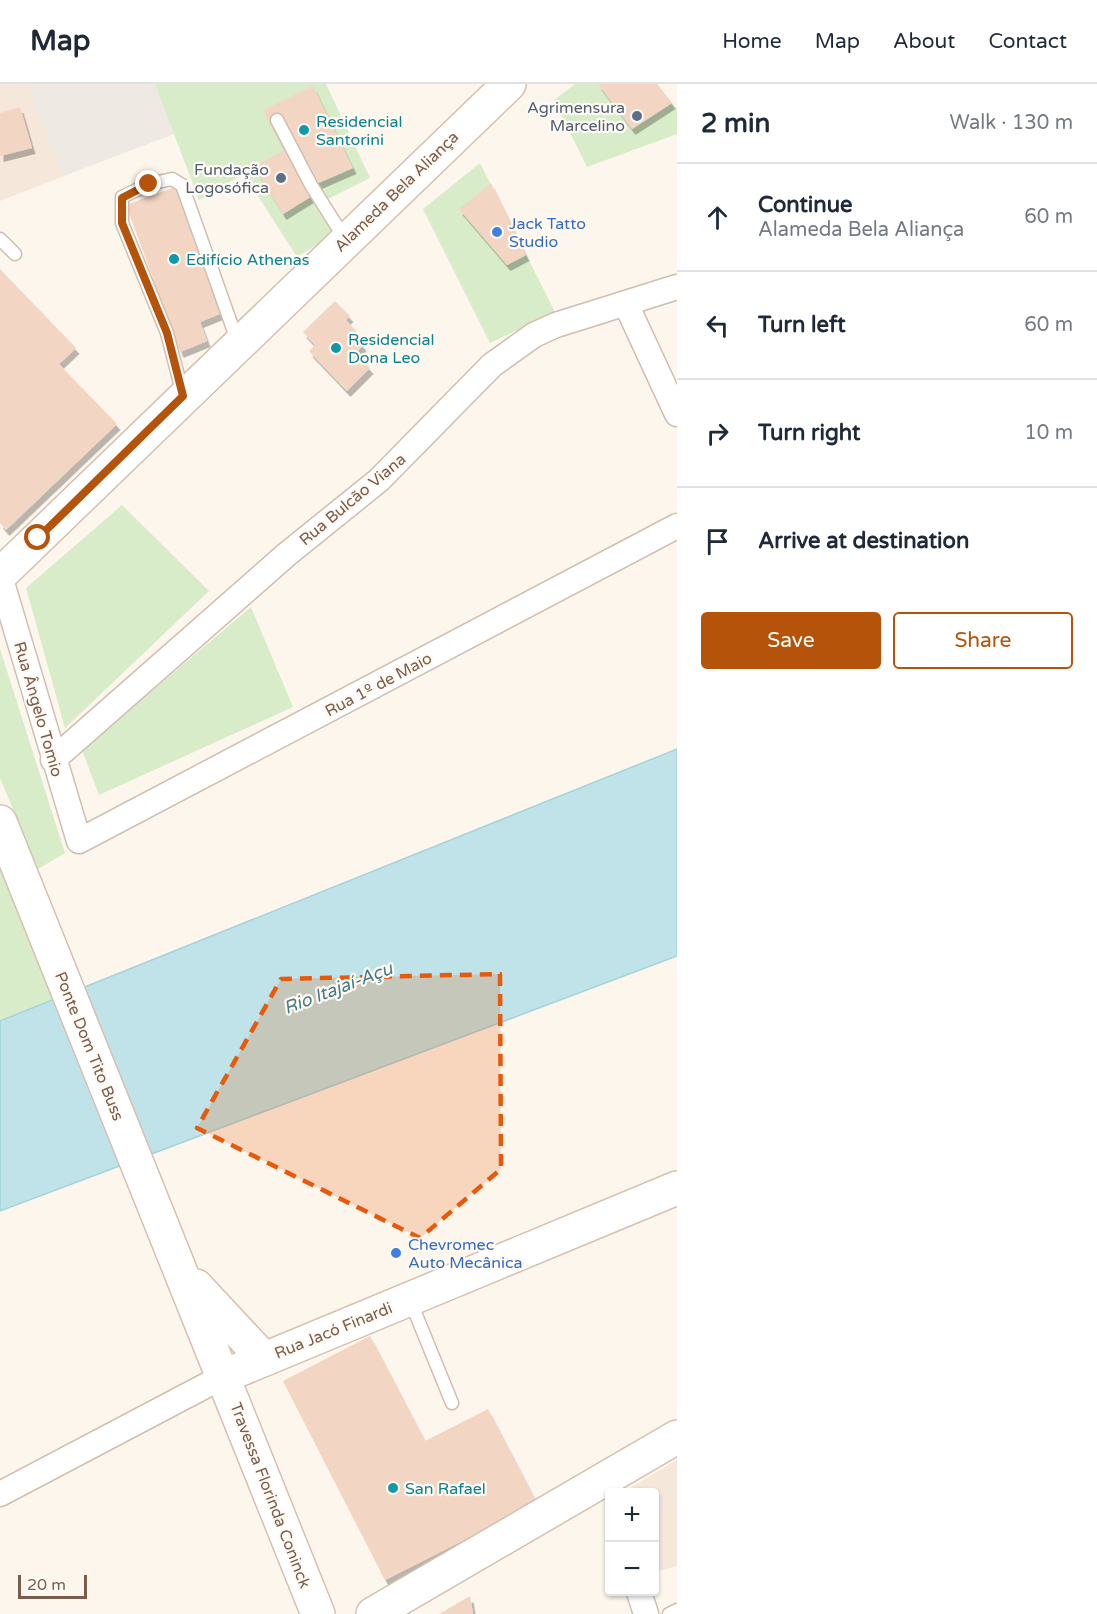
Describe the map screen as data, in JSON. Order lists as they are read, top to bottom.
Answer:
{
  "streets": {
    "street": [
      "Alameda Bela Aliança",
      "Rua Bulcão Viana",
      "Rua 1º de Maio",
      "Rua Ângelo Tomio",
      "Ponte Dom Tito Buss",
      "Rua Jacó Finardi",
      "Travessa Florinda Coninck"
    ]
  },
  "crossings": [
    ["Alameda Bela Aliança", "Rua Ângelo Tomio"],
    ["Rua Bulcão Viana", "Rua Ângelo Tomio"],
    ["Rua 1º de Maio", "Rua Ângelo Tomio"],
    ["Ponte Dom Tito Buss", "Rua Jacó Finardi"],
    ["Ponte Dom Tito Buss", "Travessa Florinda Coninck"],
    ["Rua Jacó Finardi", "Travessa Florinda Coninck"]
  ],
  "water": ["Rio Itajaí-Açu"],
  "places": [
    "Agrimensura Marcelino",
    "Residencial Santorini",
    "Fundação Logosófica",
    "Jack Tatto Studio",
    "Edifício Athenas",
    "Residencial Dona Leo",
    "Chevromec Auto Mecânica",
    "San Rafael"
  ],
  "scale_bar": "20 m",
  "page": {
    "header": "Map",
    "nav": [
      "Home",
      "Map",
      "About",
      "Contact"
    ],
    "heading": ["2 min", "Walk · 130 m"],
    "list": [
      ["Continue", "Alameda Bela Aliança", "60 m"],
      ["Turn left", "60 m"],
      ["Turn right", "10 m"],
      "Arrive at destination"
    ],
    "buttons": ["Save", "Share"],
    "map_buttons": ["+", "−"],
    "scale": "20 m"
  }
}
